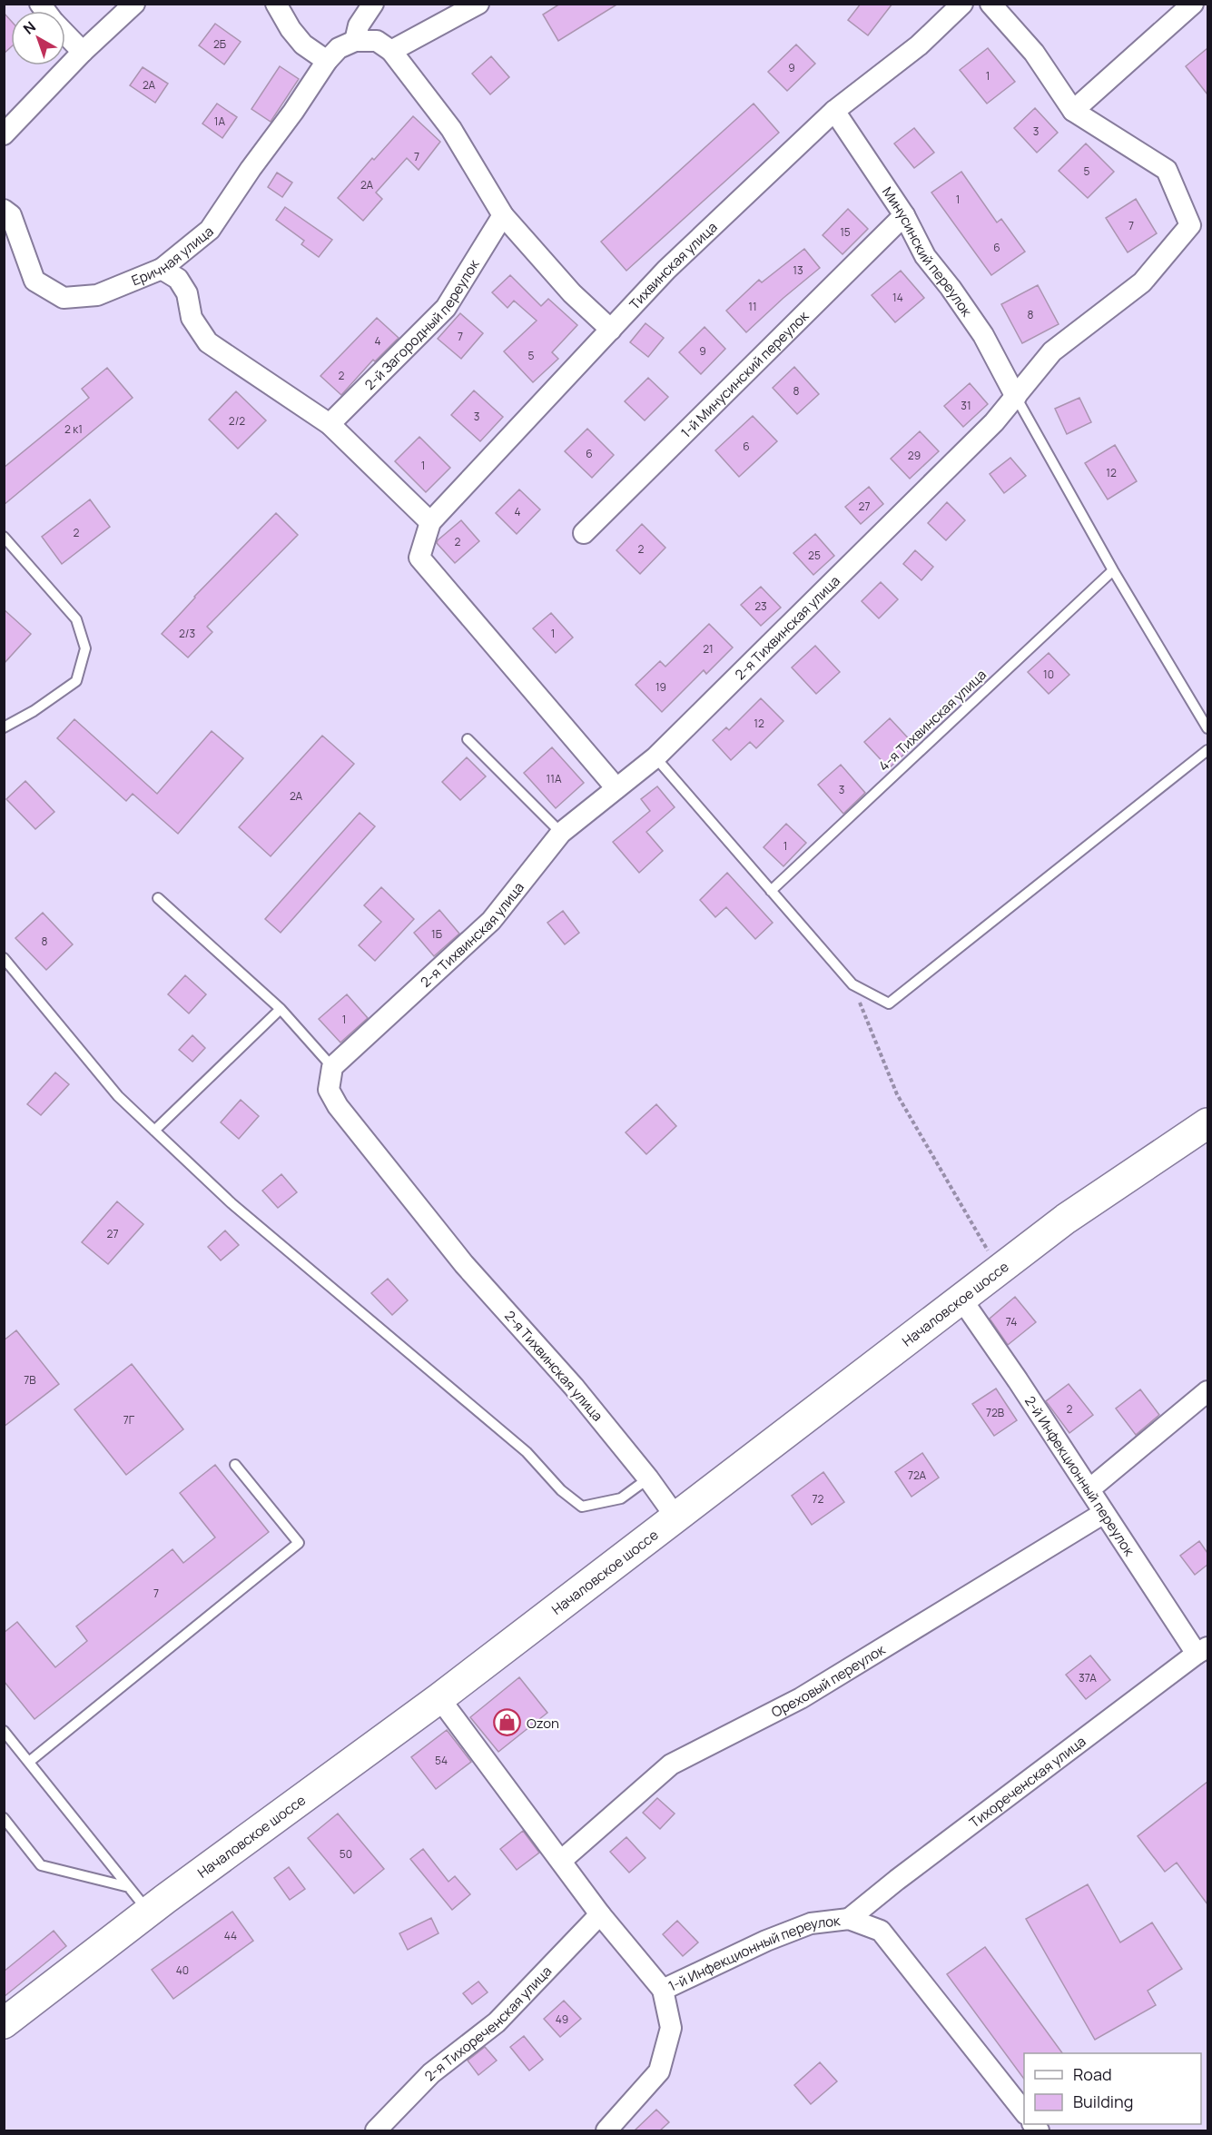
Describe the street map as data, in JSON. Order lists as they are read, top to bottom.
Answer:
{
  "streets": {
    "main road": ["Началовское шоссе"],
    "street": [
      "Минусинский переулок",
      "Еричная улица",
      "Тихвинская улица",
      "2-й Загородный переулок",
      "1-й Минусинский переулок",
      "2-я Тихвинская улица",
      "2-й Инфекционный переулок",
      "Ореховый переулок",
      "Тихореченская улица",
      "1-й Инфекционный переулок",
      "2-я Тихореченская улица"
    ],
    "lane": ["4-я Тихвинская улица"]
  },
  "crossings": [
    ["Минусинский переулок", "Тихвинская улица"],
    ["Минусинский переулок", "1-й Минусинский переулок"],
    ["Минусинский переулок", "2-я Тихвинская улица"],
    ["Тихвинская улица", "2-я Тихвинская улица"],
    ["2-я Тихвинская улица", "Началовское шоссе"],
    ["Началовское шоссе", "2-й Инфекционный переулок"],
    ["Началовское шоссе", "1-й Инфекционный переулок"],
    ["2-й Инфекционный переулок", "Ореховый переулок"],
    ["2-й Инфекционный переулок", "Тихореченская улица"],
    ["Ореховый переулок", "1-й Инфекционный переулок"],
    ["Тихореченская улица", "1-й Инфекционный переулок"],
    ["1-й Инфекционный переулок", "2-я Тихореченская улица"]
  ],
  "places": {
    "shop": ["Ozon"]
  },
  "house_numbers": [
    "2Б",
    "9",
    "1",
    "2А",
    "1А",
    "3",
    "7",
    "5",
    "2А",
    "1",
    "7",
    "15",
    "6",
    "13",
    "14",
    "11",
    "8",
    "7",
    "4",
    "9",
    "5",
    "2",
    "8",
    "31",
    "3",
    "2/2",
    "2 к1",
    "6",
    "6",
    "29",
    "1",
    "12",
    "27",
    "4",
    "2",
    "2",
    "2",
    "25",
    "23",
    "2/3",
    "1",
    "21",
    "10",
    "19",
    "12",
    "11А",
    "3",
    "2А",
    "1",
    "1Б",
    "8",
    "1",
    "27",
    "74",
    "7В",
    "2",
    "72В",
    "7Г",
    "72А",
    "72",
    "7",
    "37А",
    "54",
    "50",
    "44",
    "40",
    "49"
  ],
  "legend": ["Road", "Building"],
  "north": "top left"
}
